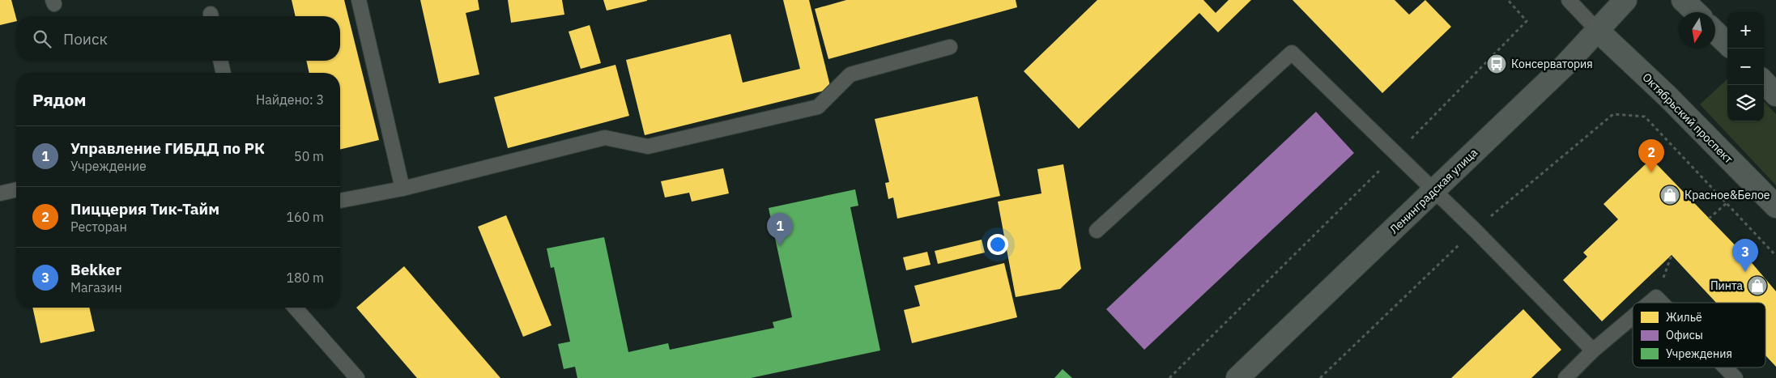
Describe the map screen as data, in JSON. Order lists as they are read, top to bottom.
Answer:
{
  "streets": {
    "main road": ["Октябрьский проспект", "Ленинградская улица"]
  },
  "crossings": [
    ["Октябрьский проспект", "Ленинградская улица"]
  ],
  "places": {
    "bus stop": ["Консерватория"],
    "shop": ["Красное&Белое", "Пинта"]
  },
  "legend": ["Жильё", "Офисы", "Учреждения"],
  "north": "bottom",
  "page": {
    "map_buttons": ["+", "−"],
    "search": "Поиск",
    "heading": ["Рядом", "Найдено: 3"],
    "list": [
      {
        "mark": "1",
        "name": "Управление ГИБДД по РК",
        "note": "Учреждение",
        "value": "50 m"
      },
      {
        "mark": "2",
        "name": "Пиццерия Тик-Тайм",
        "note": "Ресторан",
        "value": "160 m"
      },
      {
        "mark": "3",
        "name": "Bekker",
        "note": "Магазин",
        "value": "180 m"
      }
    ],
    "pins": ["2", "1", "3"]
  }
}
